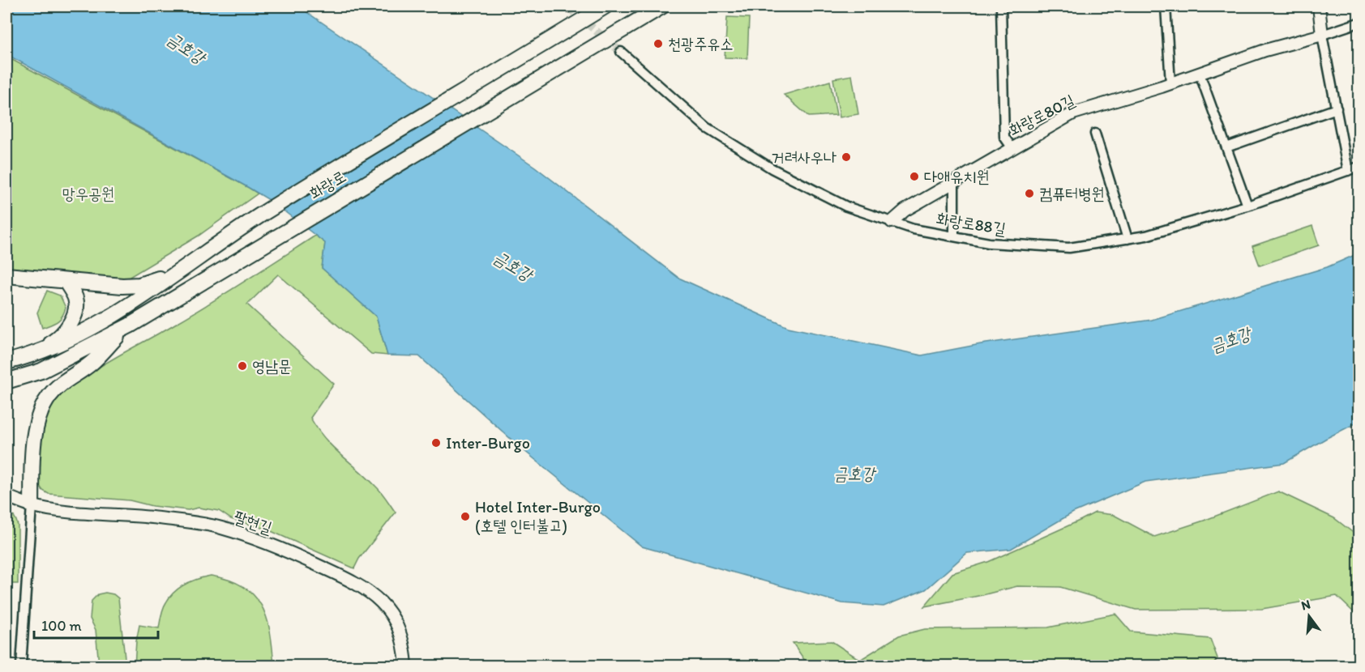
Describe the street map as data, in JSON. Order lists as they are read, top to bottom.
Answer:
{
  "streets": {
    "main road": ["화랑로"],
    "street": ["화랑로80길", "화랑로88길", "팔현길"]
  },
  "crossings": [
    ["화랑로80길", "화랑로88길"]
  ],
  "water": ["금호강"],
  "parks": ["망우공원"],
  "places": [
    "천광주유소",
    "거려사우나",
    "다애유치원",
    "컴퓨터병원",
    "영남문",
    "Inter-Burgo",
    "Hotel Inter-Burgo (호텔 인터불고)"
  ],
  "scale_bar": "100 m",
  "north": "top"
}
